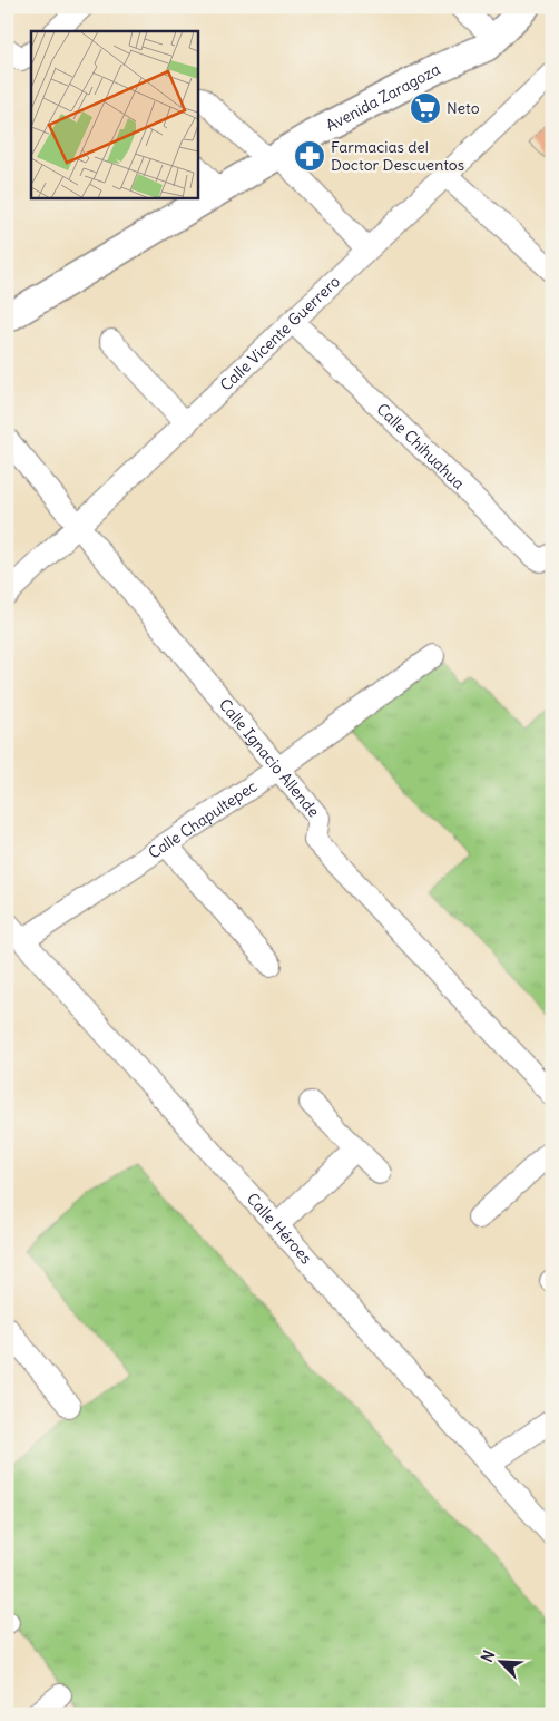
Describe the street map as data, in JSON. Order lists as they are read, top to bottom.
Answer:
{
  "streets": {
    "main road": ["Avenida Zaragoza"],
    "street": [
      "Calle Vicente Guerrero",
      "Calle Chihuahua",
      "Calle Ignacio Allende",
      "Calle Chapultepec",
      "Calle Héroes"
    ]
  },
  "crossings": [
    ["Calle Vicente Guerrero", "Calle Chihuahua"],
    ["Calle Vicente Guerrero", "Calle Ignacio Allende"],
    ["Calle Ignacio Allende", "Calle Chapultepec"],
    ["Calle Chapultepec", "Calle Héroes"]
  ],
  "places": {
    "supermarket": ["Neto"],
    "pharmacy": ["Farmacias del Doctor Descuentos"]
  },
  "north": "top left"
}
